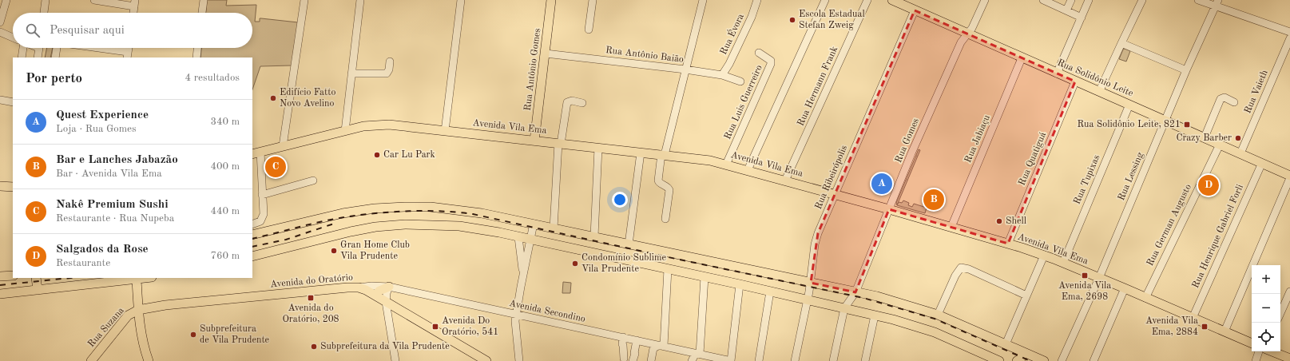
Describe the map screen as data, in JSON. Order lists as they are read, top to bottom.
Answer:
{
  "streets": {
    "main road": [
      "Rua Antônio Gomes",
      "Rua Solidônio Leite",
      "Avenida Vila Ema",
      "Avenida do Oratório",
      "Rua Suzana"
    ],
    "street": [
      "Rua Évora",
      "Rua Antônio Baião",
      "Rua Hermann Frank",
      "Rua Vaieth",
      "Rua Luis Guerreiro",
      "Rua Jabiaçu",
      "Rua Gomes",
      "Rua Quatiguá",
      "Rua Lessing",
      "Rua Ribeirópolis",
      "Rua Tupixas",
      "Rua German Augusto",
      "Rua Henrique Gabriel Forli",
      "Avenida Secondino"
    ]
  },
  "crossings": [
    ["Rua Évora", "Rua Antônio Baião"],
    ["Rua Antônio Baião", "Rua Antônio Gomes"],
    ["Rua Antônio Gomes", "Avenida Vila Ema"],
    ["Rua Solidônio Leite", "Rua Vaieth"],
    ["Rua Solidônio Leite", "Rua Jabiaçu"],
    ["Rua Solidônio Leite", "Rua Gomes"],
    ["Rua Solidônio Leite", "Rua Quatiguá"],
    ["Rua Solidônio Leite", "Rua Lessing"],
    ["Rua Solidônio Leite", "Rua Ribeirópolis"],
    ["Rua Solidônio Leite", "Rua Tupixas"],
    ["Rua Solidônio Leite", "Rua German Augusto"],
    ["Rua Solidônio Leite", "Rua Henrique Gabriel Forli"],
    ["Rua Hermann Frank", "Avenida Vila Ema"],
    ["Rua Luis Guerreiro", "Avenida Vila Ema"],
    ["Avenida Vila Ema", "Rua Jabiaçu"],
    ["Avenida Vila Ema", "Rua Gomes"],
    ["Avenida Vila Ema", "Rua Quatiguá"],
    ["Avenida Vila Ema", "Rua Lessing"],
    ["Avenida Vila Ema", "Rua Ribeirópolis"],
    ["Avenida Vila Ema", "Rua Tupixas"],
    ["Avenida Vila Ema", "Rua German Augusto"],
    ["Avenida Vila Ema", "Rua Henrique Gabriel Forli"],
    ["Avenida do Oratório", "Avenida Secondino"],
    ["Avenida do Oratório", "Rua Suzana"]
  ],
  "places": {
    "other": [
      "Escola Estadual Stefan Zweig",
      "Edifício Fatto Novo Avelino",
      "Crazy Barber",
      "Car Lu Park",
      "Shell",
      "Gran Home Club Vila Prudente",
      "Condomínio Sublime Vila Prudente",
      "Subprefeitura de Vila Prudente",
      "Subprefeitura da Vila Prudente"
    ],
    "transit": [
      "Rua Solidônio Leite, 821",
      "Avenida Vila Ema, 2698",
      "Avenida do Oratório, 208",
      "Avenida Do Oratório, 541",
      "Avenida Vila Ema, 2884"
    ]
  },
  "page": {
    "search": "Pesquisar aqui",
    "heading": ["Por perto", "4 resultados"],
    "list": [
      {
        "mark": "A",
        "name": "Quest Experience",
        "note": "Loja · Rua Gomes",
        "value": "340 m"
      },
      {
        "mark": "B",
        "name": "Bar e Lanches Jabazão",
        "note": "Bar · Avenida Vila Ema",
        "value": "400 m"
      },
      {
        "mark": "C",
        "name": "Nakê Premium Sushi",
        "note": "Restaurante · Rua Nupeba",
        "value": "440 m"
      },
      {
        "mark": "D",
        "name": "Salgados da Rose",
        "note": "Restaurante",
        "value": "760 m"
      }
    ],
    "pins": [
      "C",
      "A",
      "D",
      "B"
    ],
    "map_buttons": ["+", "−"]
  }
}
